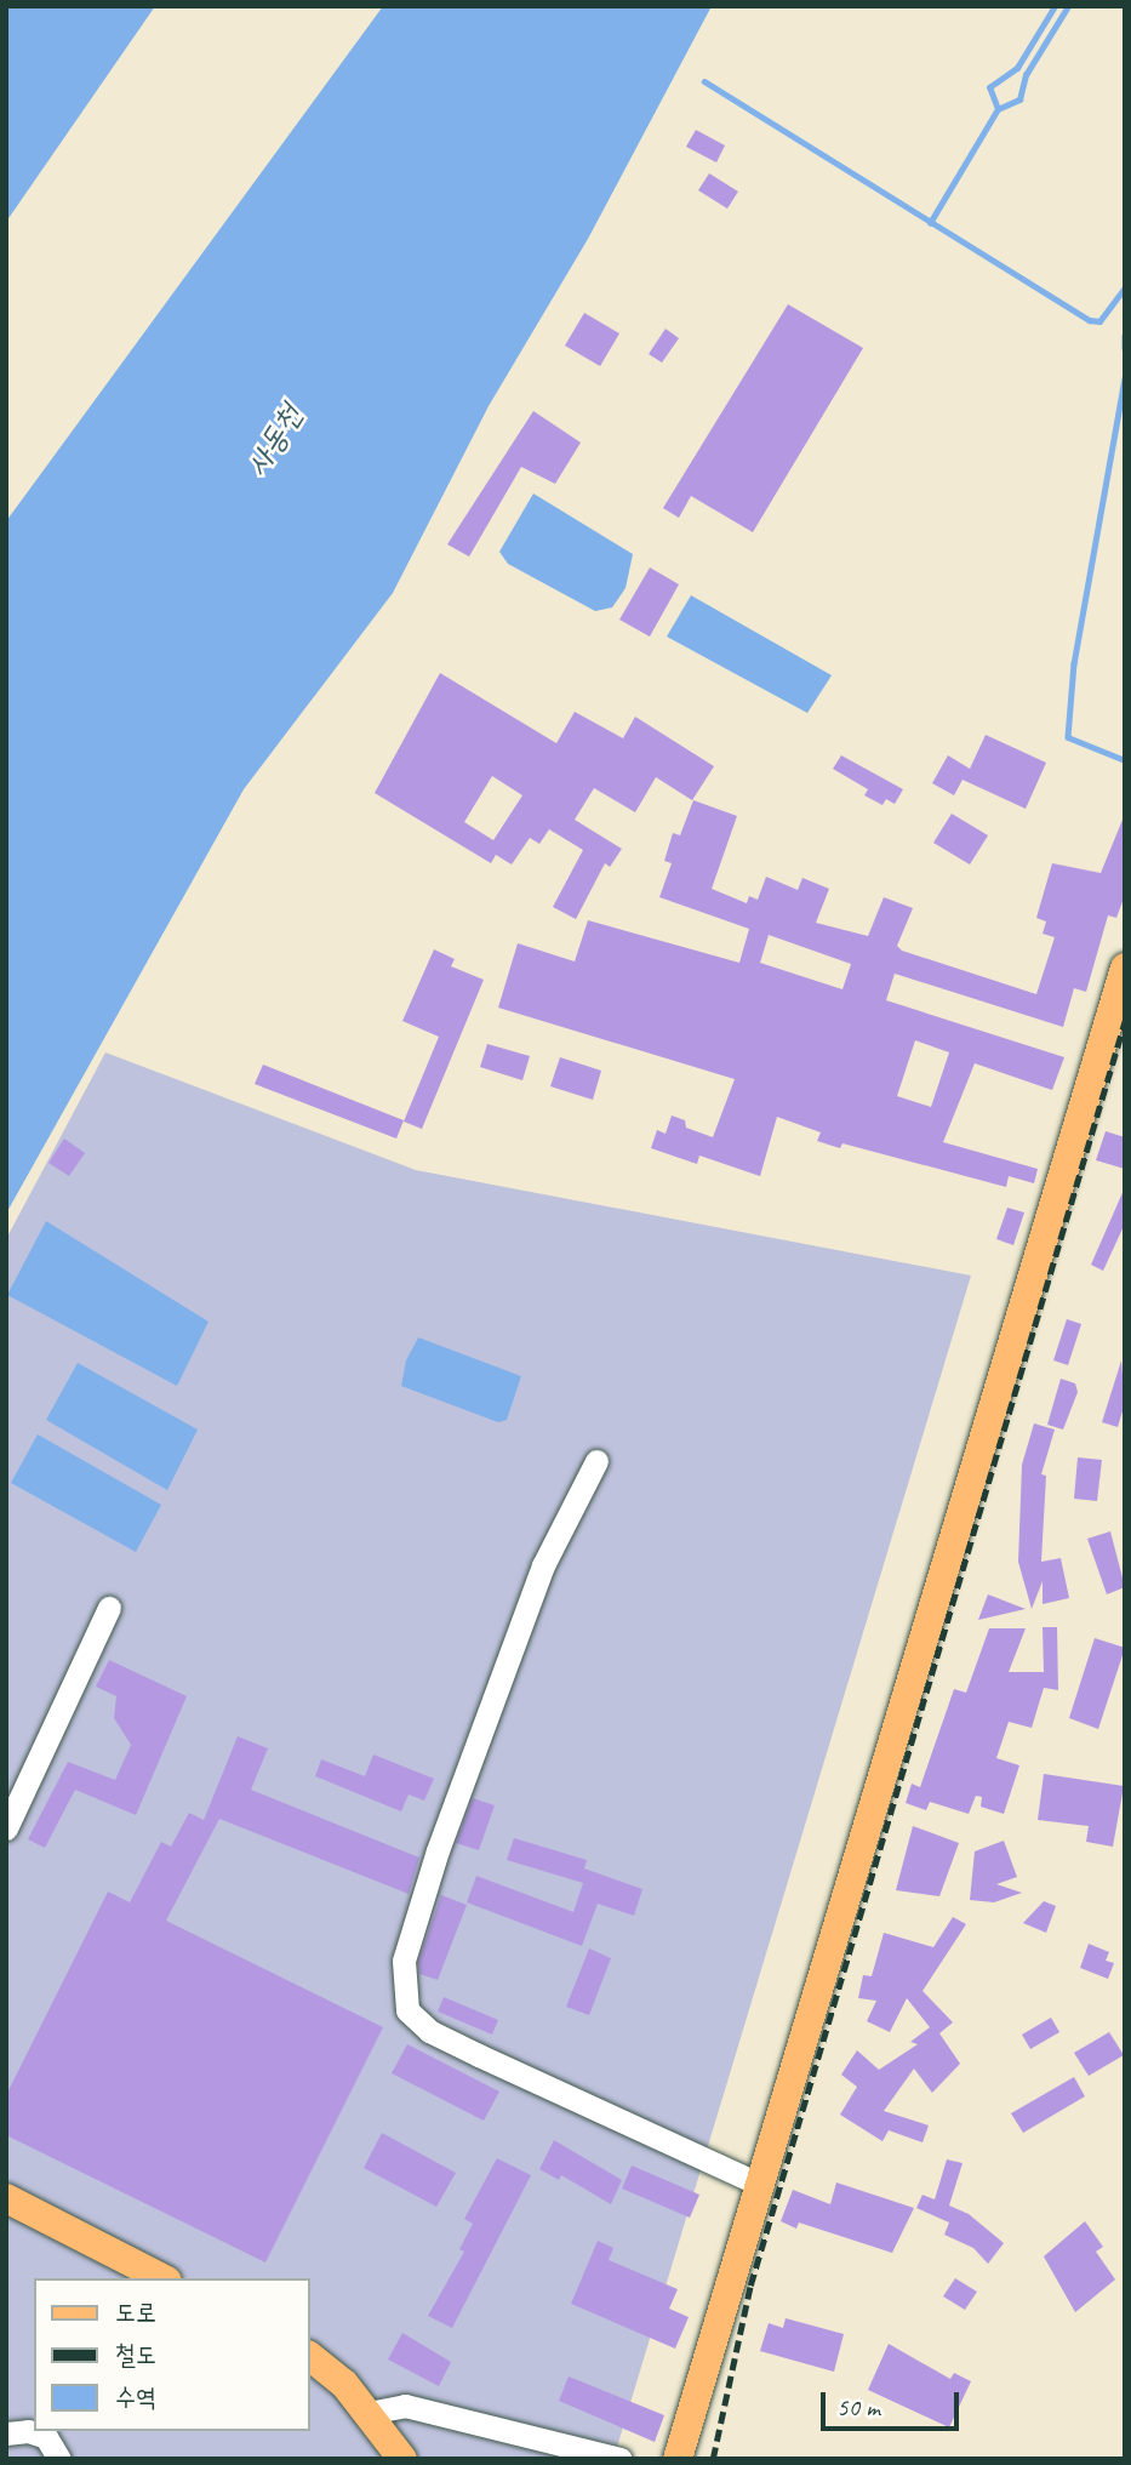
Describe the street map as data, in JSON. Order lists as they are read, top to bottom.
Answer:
{
  "water": ["사동천"],
  "legend": ["도로", "철도", "수역"],
  "scale_bar": "50 m"
}
